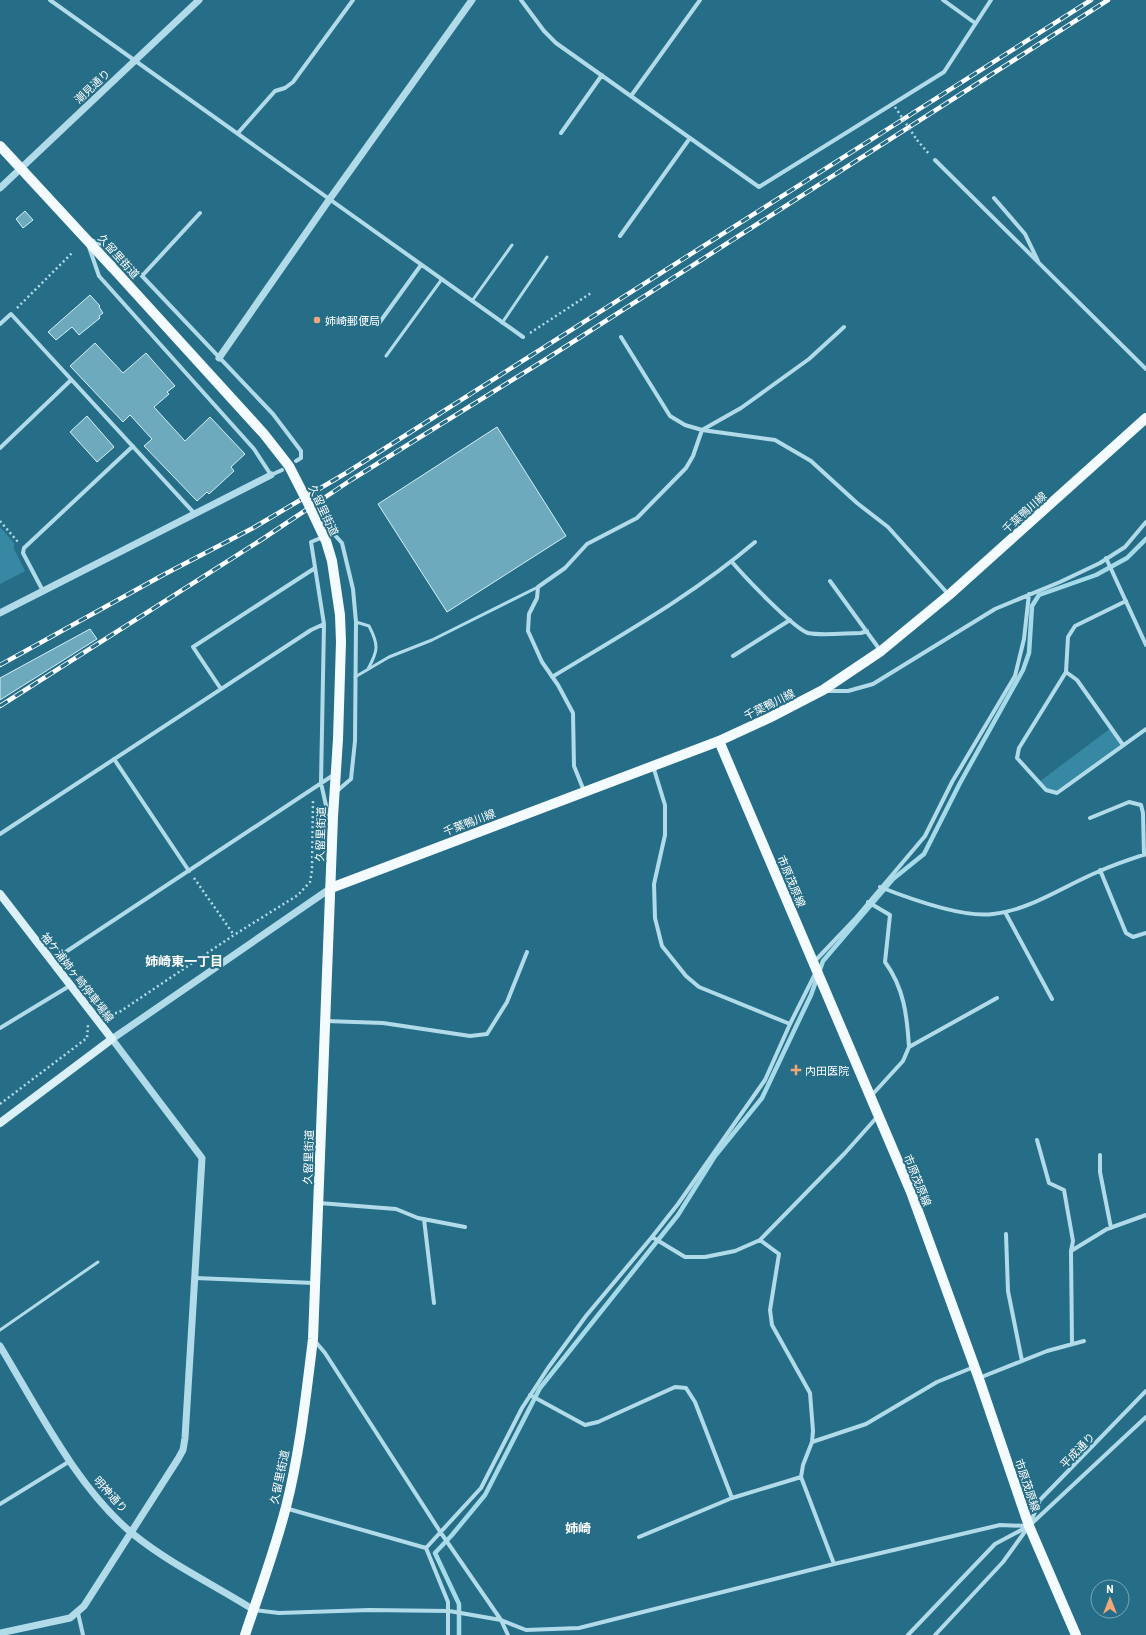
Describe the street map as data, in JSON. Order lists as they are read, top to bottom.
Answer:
{
  "streets": {
    "main road": [
      "久留里街道",
      "千葉鴨川線",
      "市原茂原線",
      "袖ケ浦姉ヶ崎停車場線"
    ],
    "street": ["潮見通り", "平成通り", "明神通り"]
  },
  "crossings": [
    ["潮見通り", "久留里街道"],
    ["久留里街道", "千葉鴨川線"],
    ["久留里街道", "明神通り"],
    ["千葉鴨川線", "市原茂原線"],
    ["市原茂原線", "平成通り"]
  ],
  "districts": ["姉崎東一丁目", "姉崎"],
  "places": {
    "other": ["姉崎郵便局"],
    "health": ["内田医院"]
  },
  "north": "top"
}
